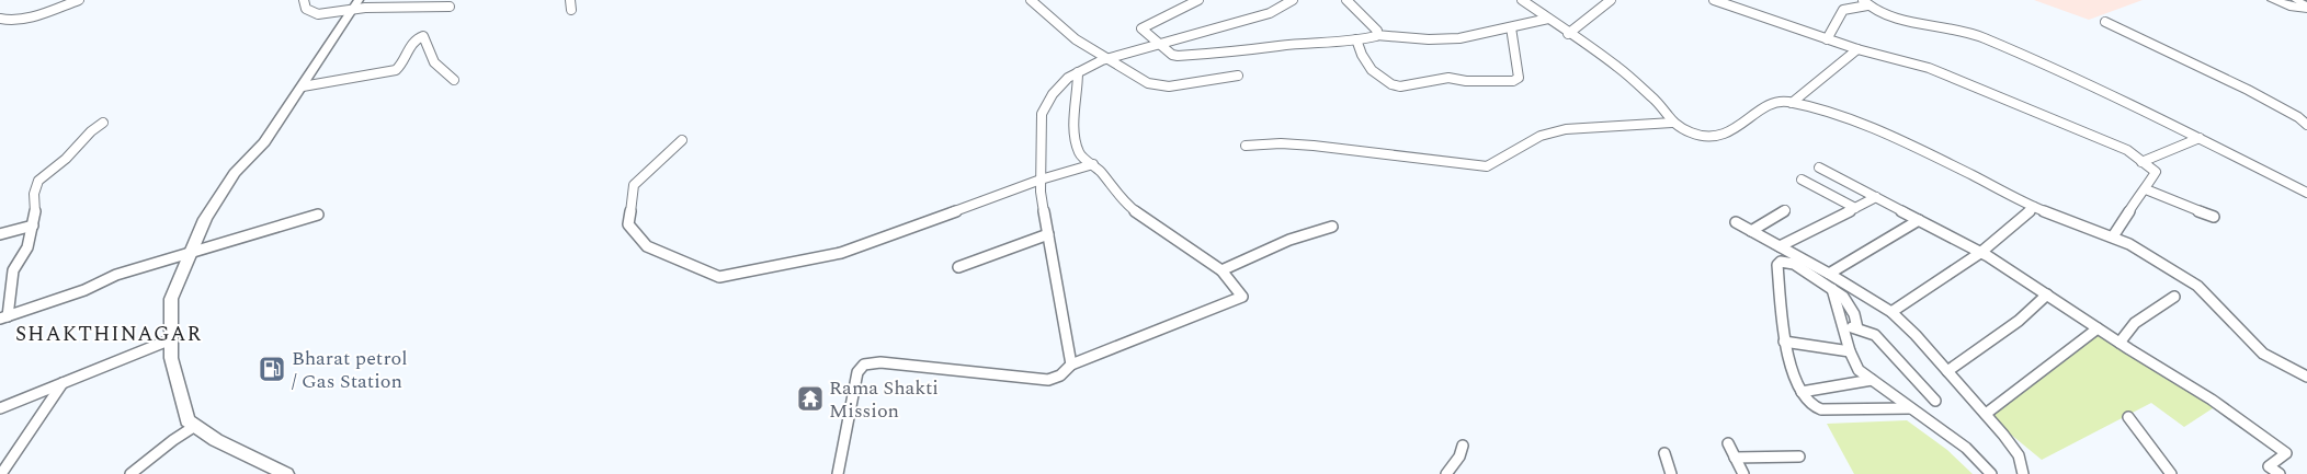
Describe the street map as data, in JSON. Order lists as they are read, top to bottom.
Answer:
{
  "districts": ["SHAKTHINAGAR"],
  "places": {
    "fuel station": ["Bharat petrol / Gas Station"],
    "temple": ["Rama Shakti Mission"]
  }
}
